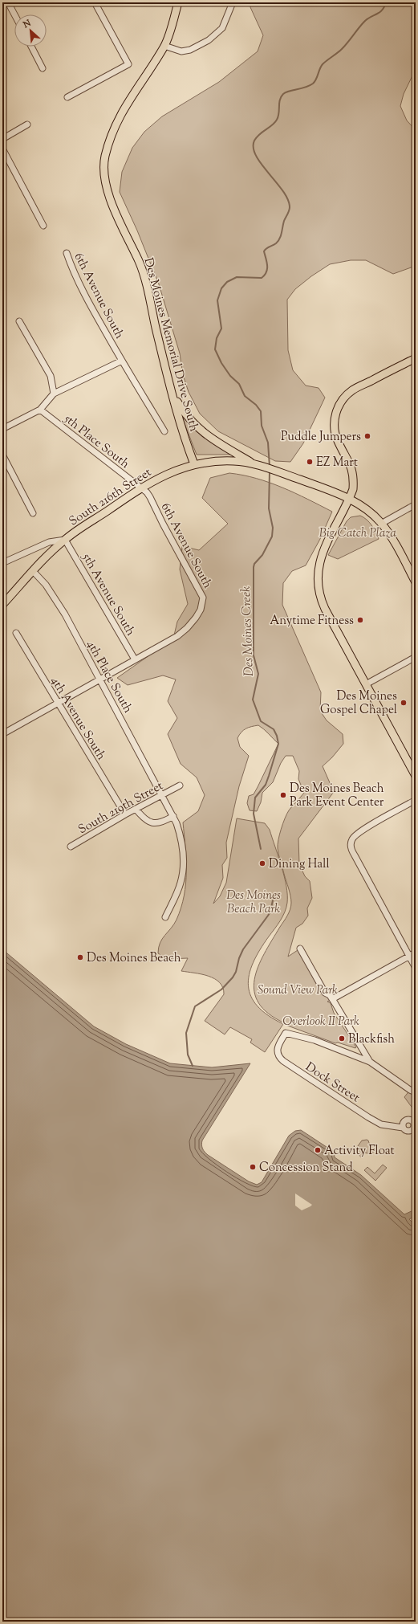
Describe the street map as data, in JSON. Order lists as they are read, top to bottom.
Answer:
{
  "streets": {
    "main road": ["Des Moines Memorial Drive South", "South 216th Street"],
    "street": [
      "6th Avenue South",
      "5th Place South",
      "5th Avenue South",
      "4th Place South",
      "4th Avenue South",
      "South 219th Street",
      "Dock Street"
    ]
  },
  "crossings": [
    ["6th Avenue South", "5th Place South"],
    ["6th Avenue South", "South 216th Street"],
    ["6th Avenue South", "5th Avenue South"],
    ["6th Avenue South", "4th Place South"],
    ["6th Avenue South", "4th Avenue South"],
    ["Des Moines Memorial Drive South", "South 216th Street"],
    ["5th Place South", "South 216th Street"],
    ["South 216th Street", "5th Avenue South"],
    ["4th Place South", "South 219th Street"],
    ["4th Avenue South", "South 219th Street"]
  ],
  "water": ["Des Moines Creek"],
  "parks": [
    "Big Catch Plaza",
    "Des Moines Beach Park",
    "Sound View Park",
    "Overlook II Park"
  ],
  "places": [
    "Puddle Jumpers",
    "EZ Mart",
    "Anytime Fitness",
    "Des Moines Gospel Chapel",
    "Des Moines Beach Park Event Center",
    "Dining Hall",
    "Des Moines Beach",
    "Blackfish",
    "Activity Float",
    "Concession Stand"
  ],
  "north": "top left"
}
